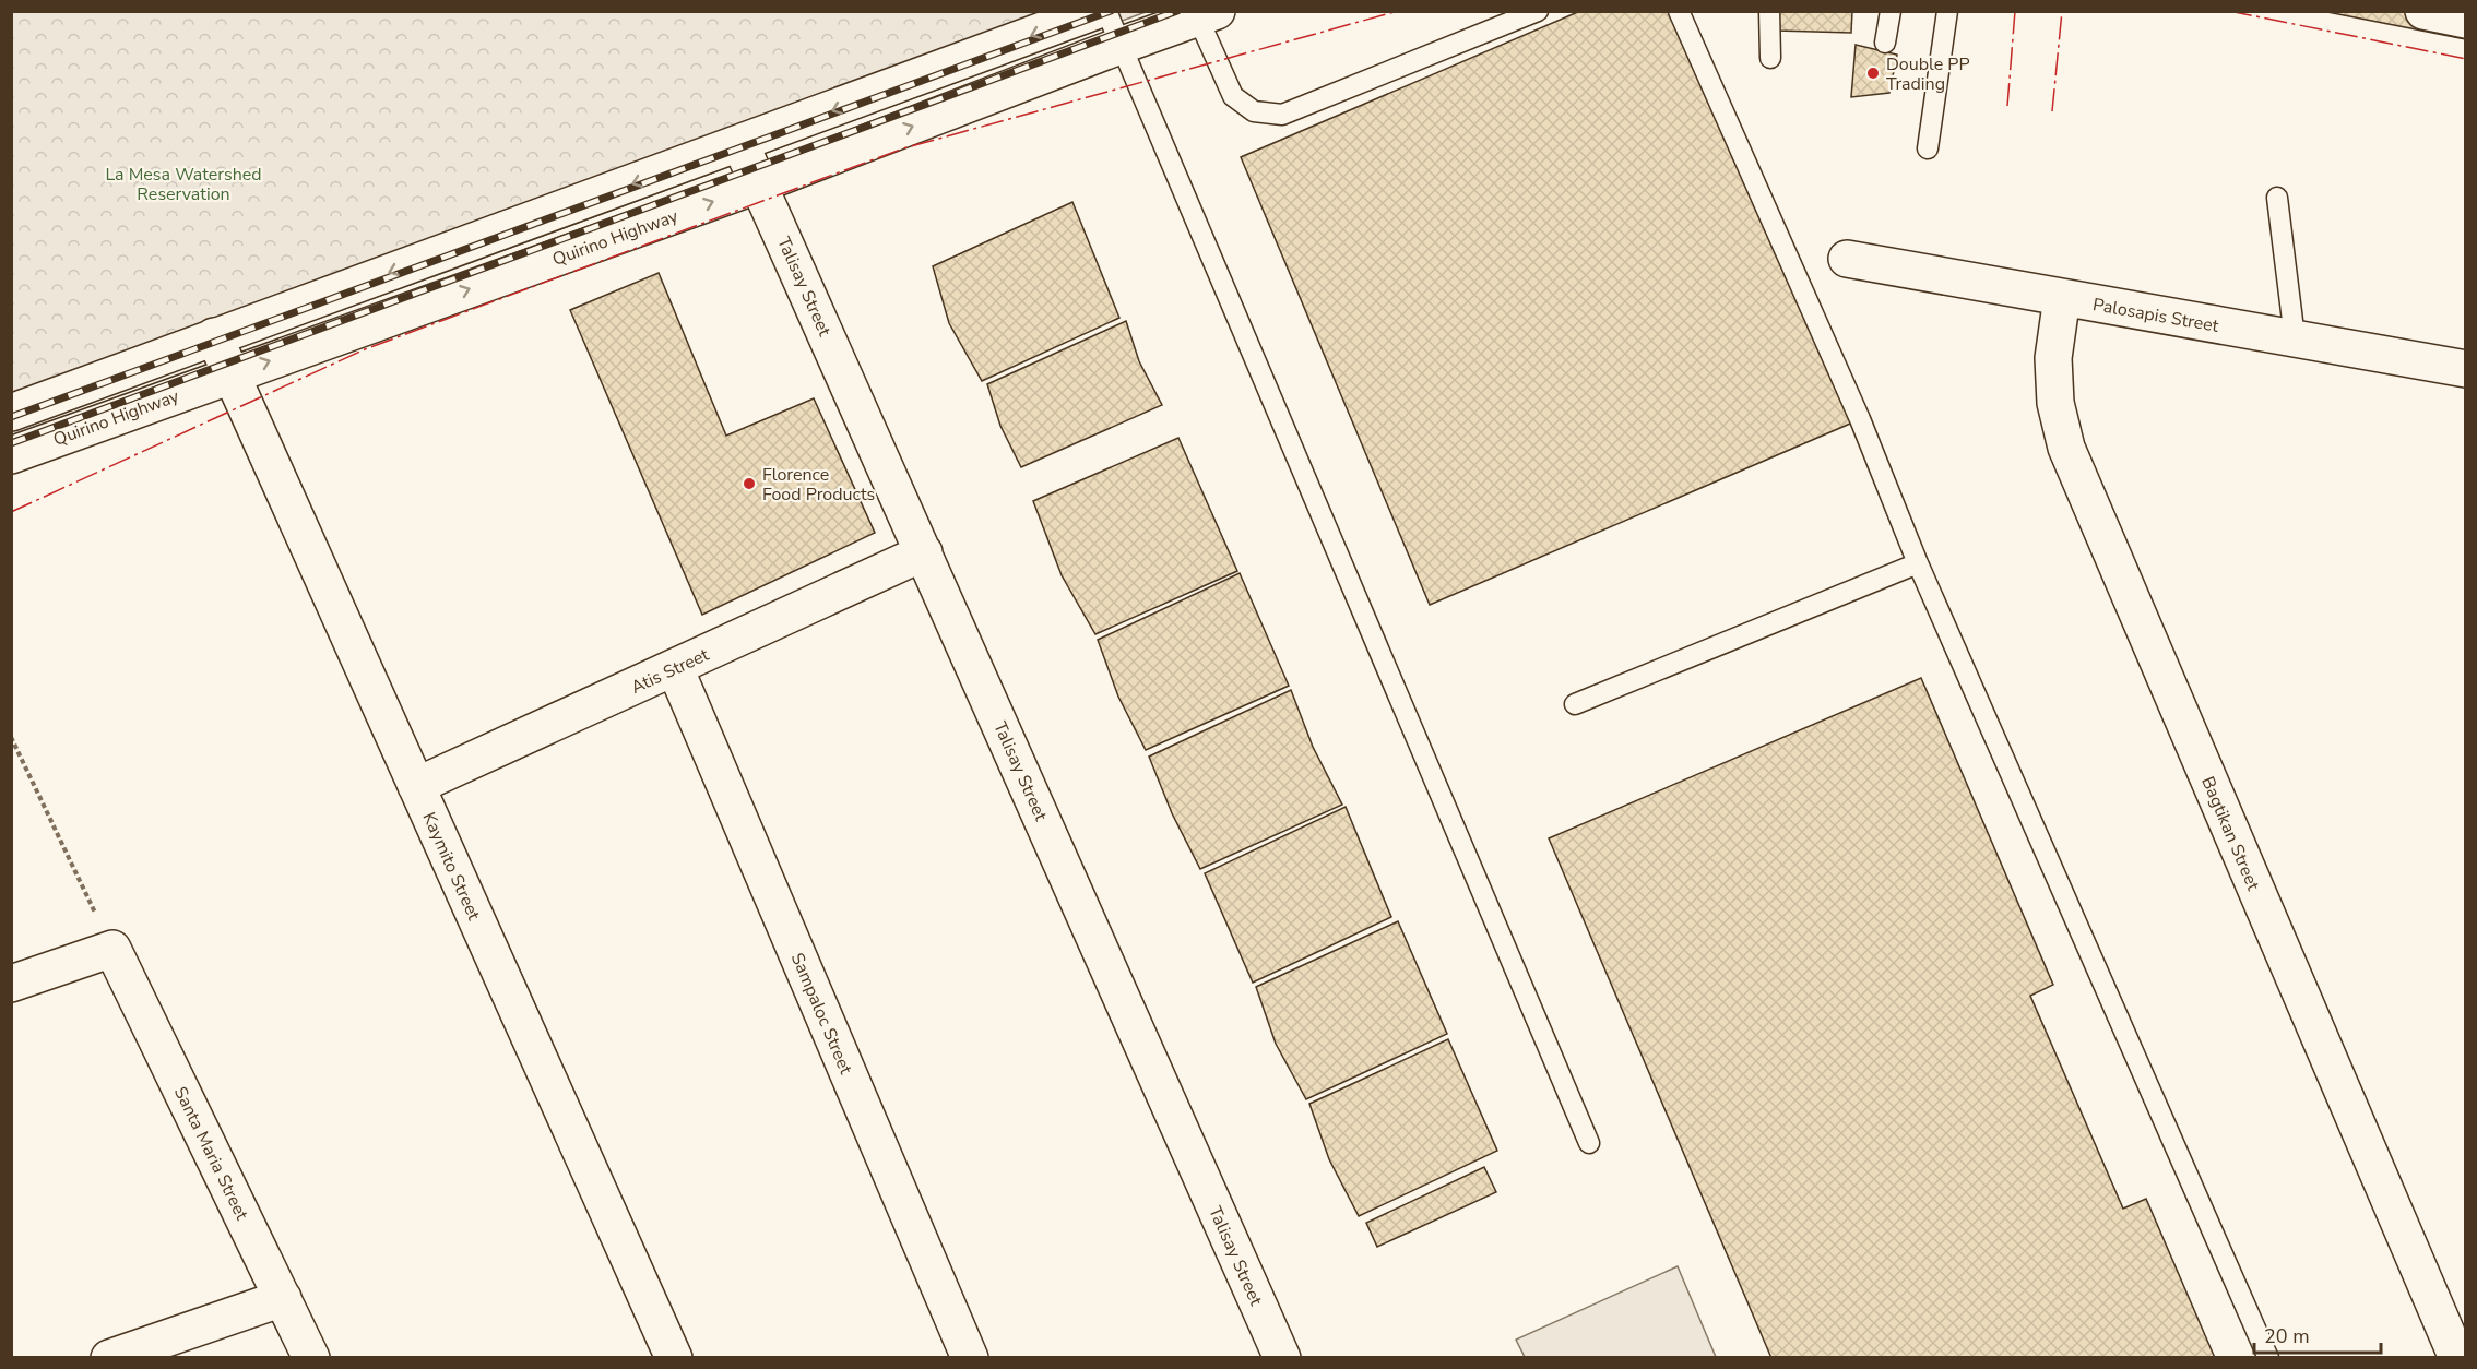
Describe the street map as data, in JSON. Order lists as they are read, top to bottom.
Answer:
{
  "streets": {
    "street": [
      "Quirino Highway",
      "Talisay Street",
      "Palosapis Street",
      "Atis Street",
      "Bagtikan Street",
      "Kaymito Street",
      "Sampaloc Street",
      "Santa Maria Street"
    ]
  },
  "crossings": [
    ["Quirino Highway", "Talisay Street"],
    ["Quirino Highway", "Kaymito Street"],
    ["Talisay Street", "Atis Street"],
    ["Palosapis Street", "Bagtikan Street"],
    ["Atis Street", "Kaymito Street"],
    ["Atis Street", "Sampaloc Street"]
  ],
  "parks": ["La Mesa Watershed Reservation"],
  "places": ["Double PP Trading", "Florence Food Products"],
  "scale_bar": "20 m"
}
